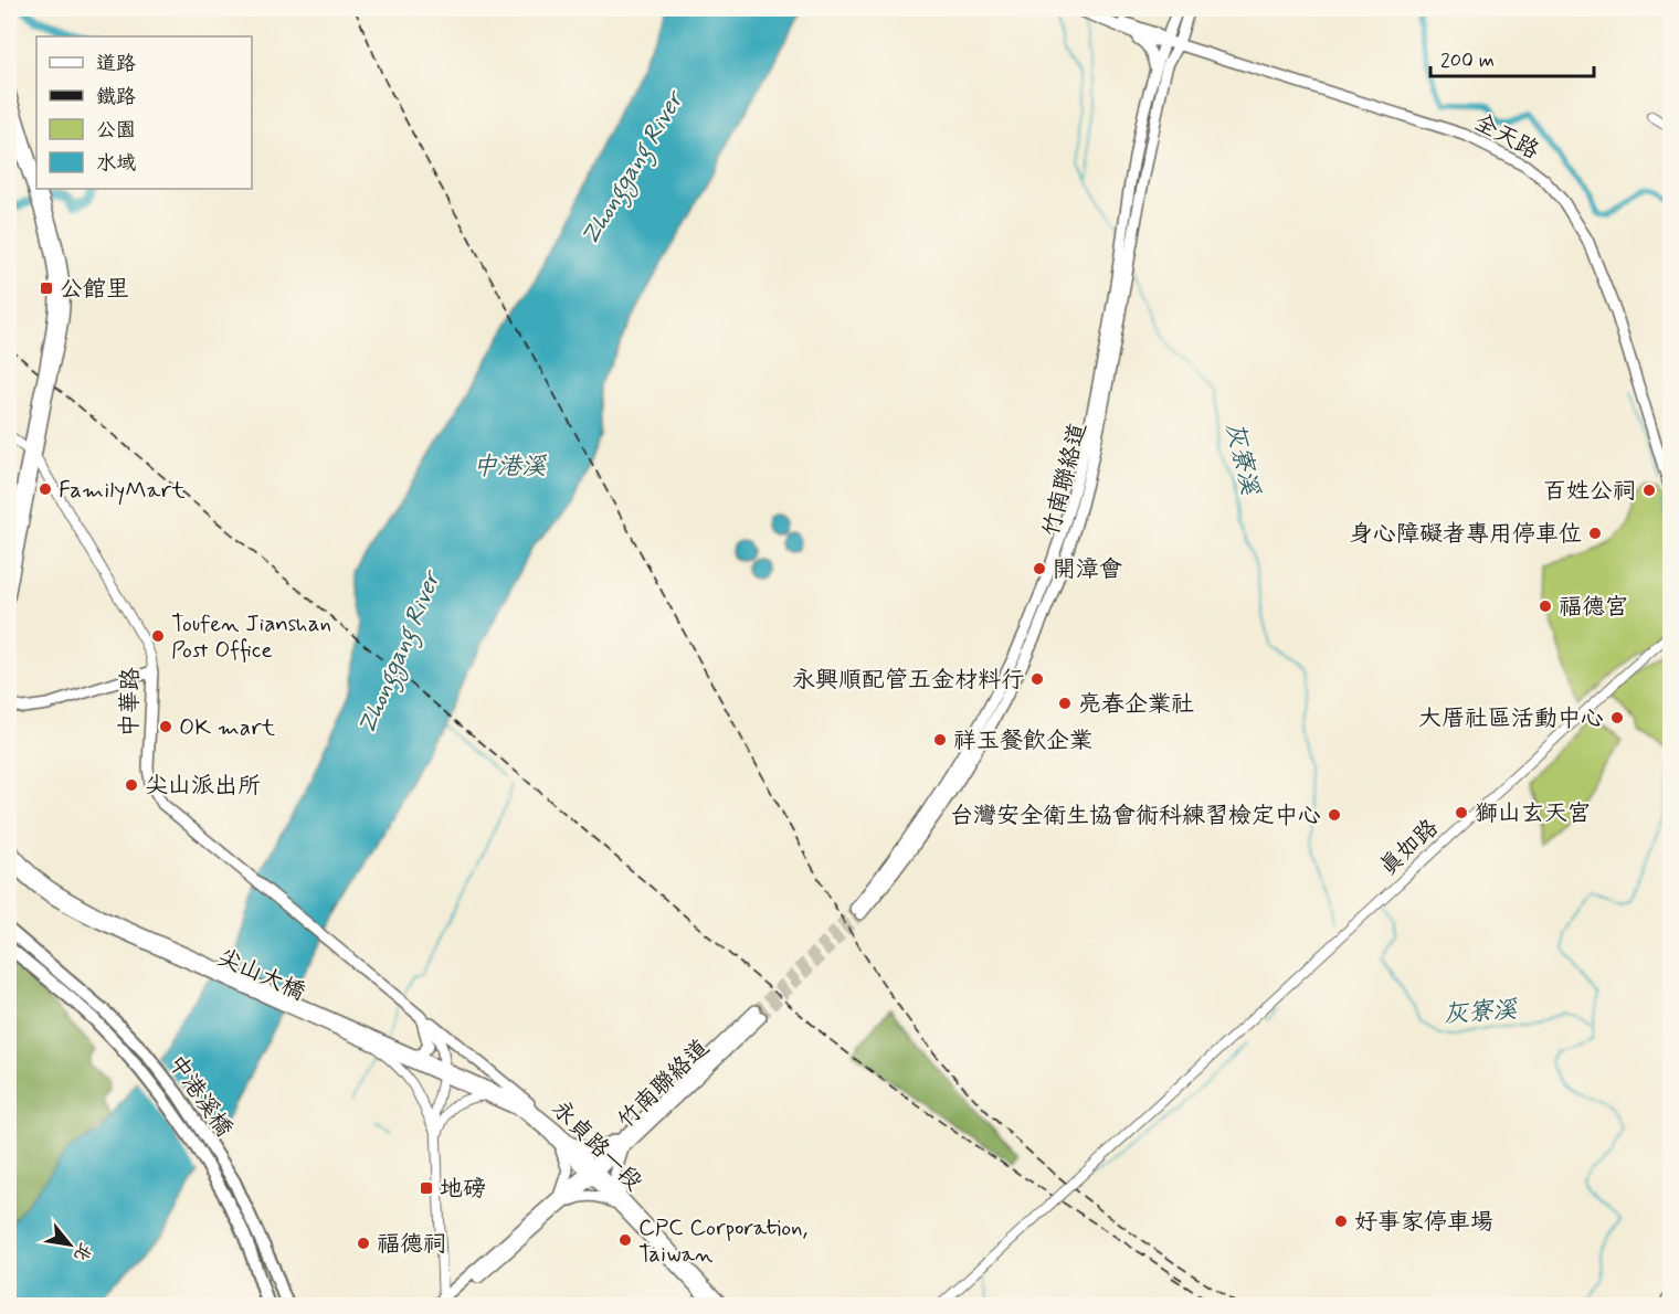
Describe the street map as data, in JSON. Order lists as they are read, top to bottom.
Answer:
{
  "streets": {
    "highway": ["中港溪橋"],
    "main road": [
      "全天路",
      "竹南聯絡道",
      "中華路",
      "尖山大橋",
      "永貞路一段"
    ],
    "street": ["真如路"]
  },
  "crossings": [
    ["全天路", "竹南聯絡道"],
    ["竹南聯絡道", "永貞路一段"],
    ["尖山大橋", "永貞路一段"]
  ],
  "water": ["Zhonggang River", "灰寮溪", "中港溪"],
  "places": {
    "transit": ["公館里", "地磅"],
    "other": [
      "FamilyMart",
      "百姓公祠",
      "身心障礙者專用停車位",
      "開漳會",
      "福德宮",
      "Toufen Jianshan Post Office",
      "永興順配管五金材料行",
      "亮春企業社",
      "大厝社區活動中心",
      "OK mart",
      "祥玉餐飲企業",
      "尖山派出所",
      "獅山玄天宮",
      "台灣安全衛生協會術科練習檢定中心",
      "好事家停車場",
      "CPC Corporation, Taiwan",
      "福德祠"
    ]
  },
  "legend": [
    "道路",
    "鐵路",
    "公園",
    "水域"
  ],
  "scale_bar": "200 m",
  "north": "bottom right"
}
